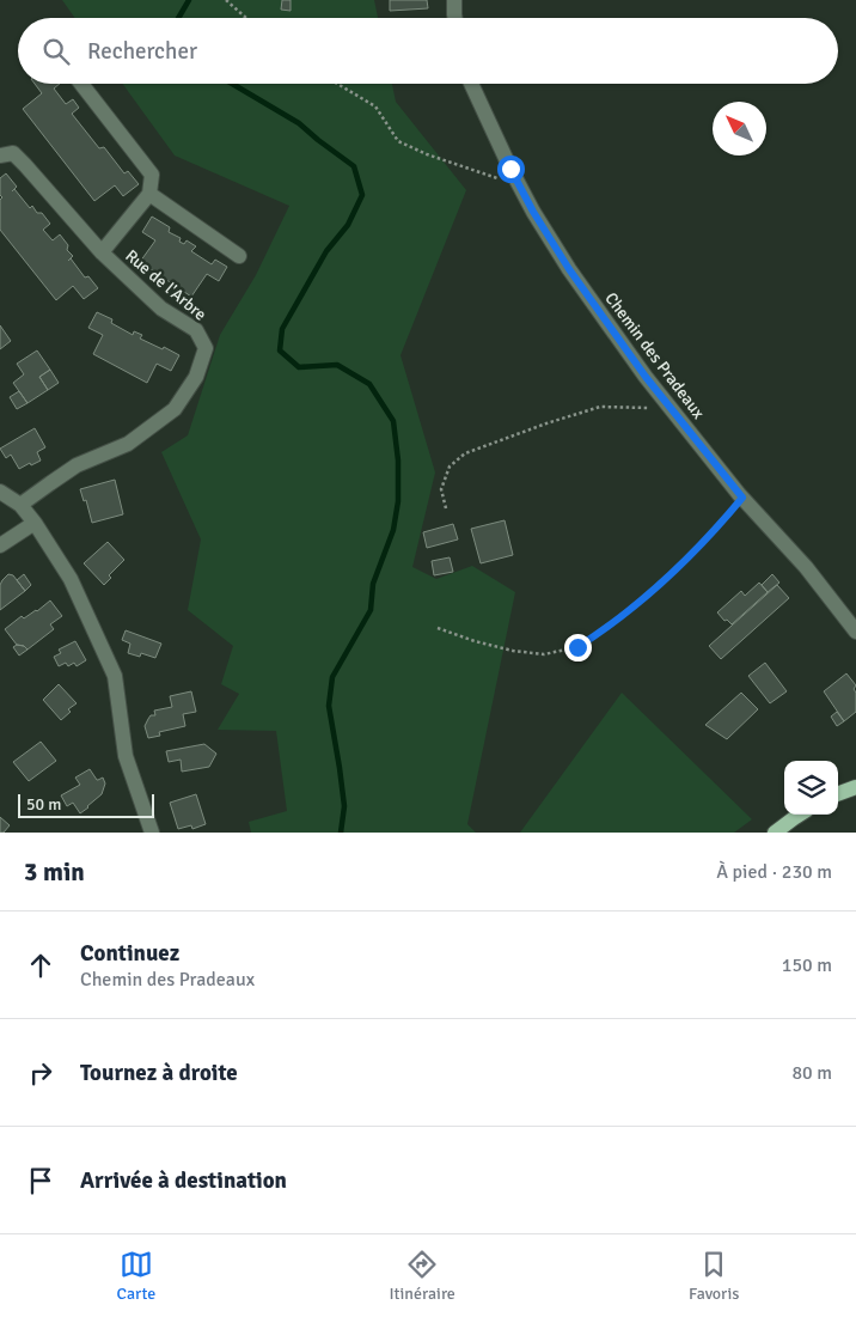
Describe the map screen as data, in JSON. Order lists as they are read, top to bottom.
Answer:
{
  "streets": {
    "street": ["Rue de l'Arbre", "Chemin des Pradeaux"]
  },
  "scale_bar": "50 m",
  "north": "top left",
  "page": {
    "search": "Rechercher",
    "scale": "50 m",
    "heading": ["3 min", "À pied · 230 m"],
    "list": [
      ["Continuez", "Chemin des Pradeaux", "150 m"],
      ["Tournez à droite", "80 m"],
      "Arrivée à destination"
    ],
    "nav": ["Carte", "Itinéraire", "Favoris"]
  }
}
